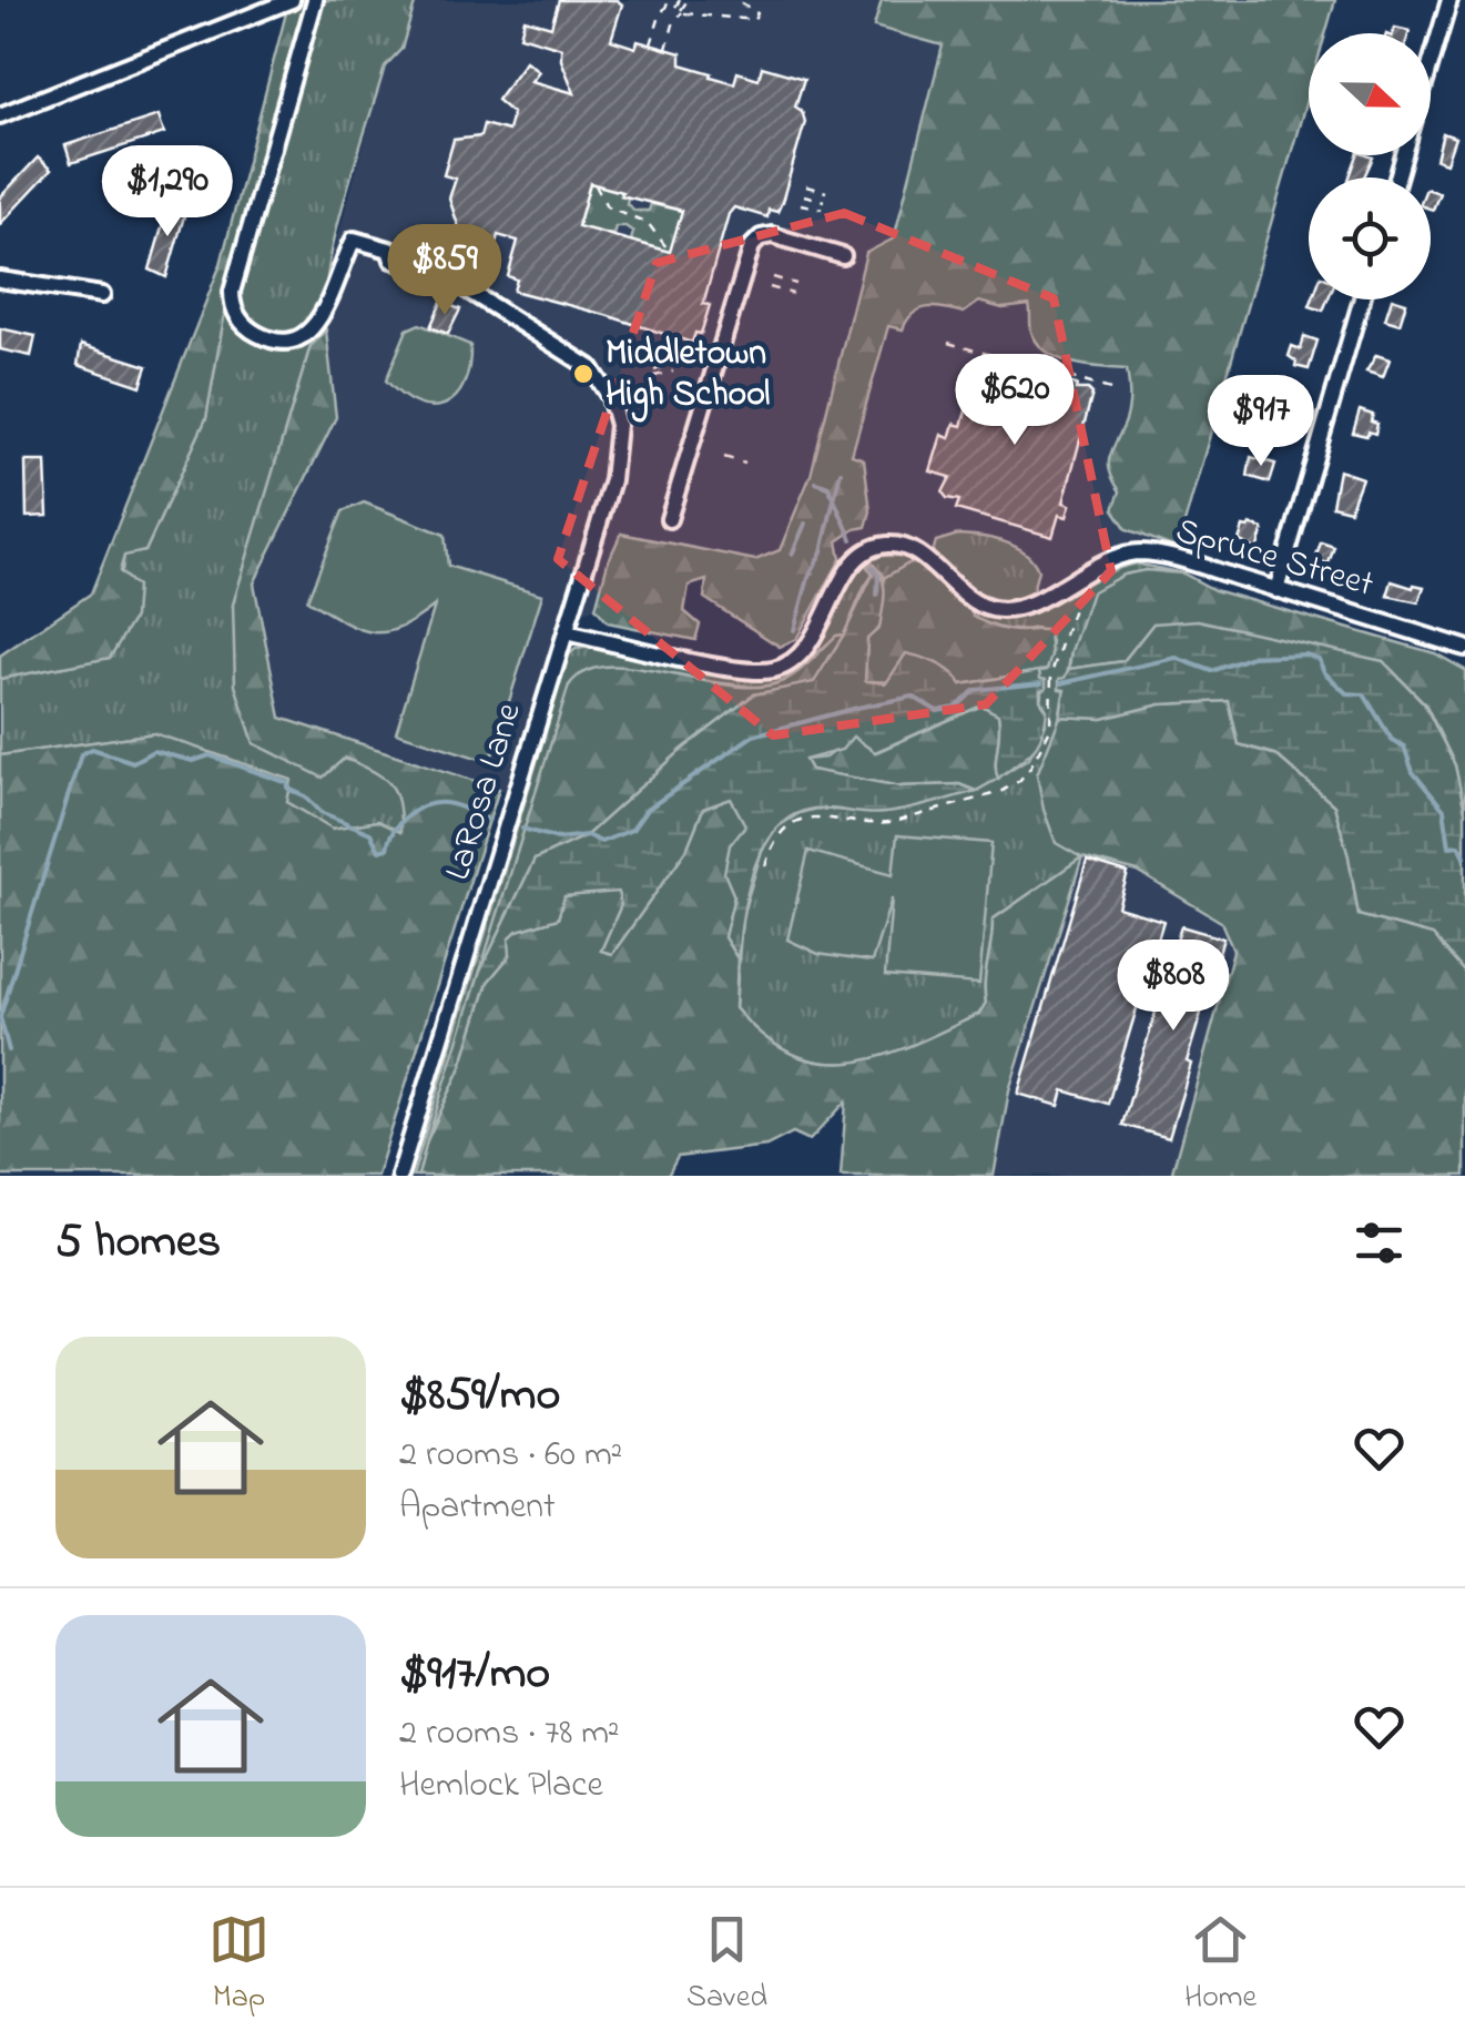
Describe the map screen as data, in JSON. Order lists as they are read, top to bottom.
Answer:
{
  "streets": {
    "street": ["Spruce Street", "LaRosa Lane"]
  },
  "crossings": [
    ["Spruce Street", "LaRosa Lane"]
  ],
  "places": ["Middletown High School"],
  "north": "right",
  "page": {
    "price": [
      "$1,290",
      "$859",
      "$620",
      "$917",
      "$808"
    ],
    "heading": "5 homes",
    "list": [
      {
        "name": "$859/mo",
        "note": "2 rooms · 60 m² · Apartment"
      },
      {
        "name": "$917/mo",
        "note": "2 rooms · 78 m² · Hemlock Place"
      }
    ],
    "tabs": ["Map", "Saved", "Home"]
  }
}
